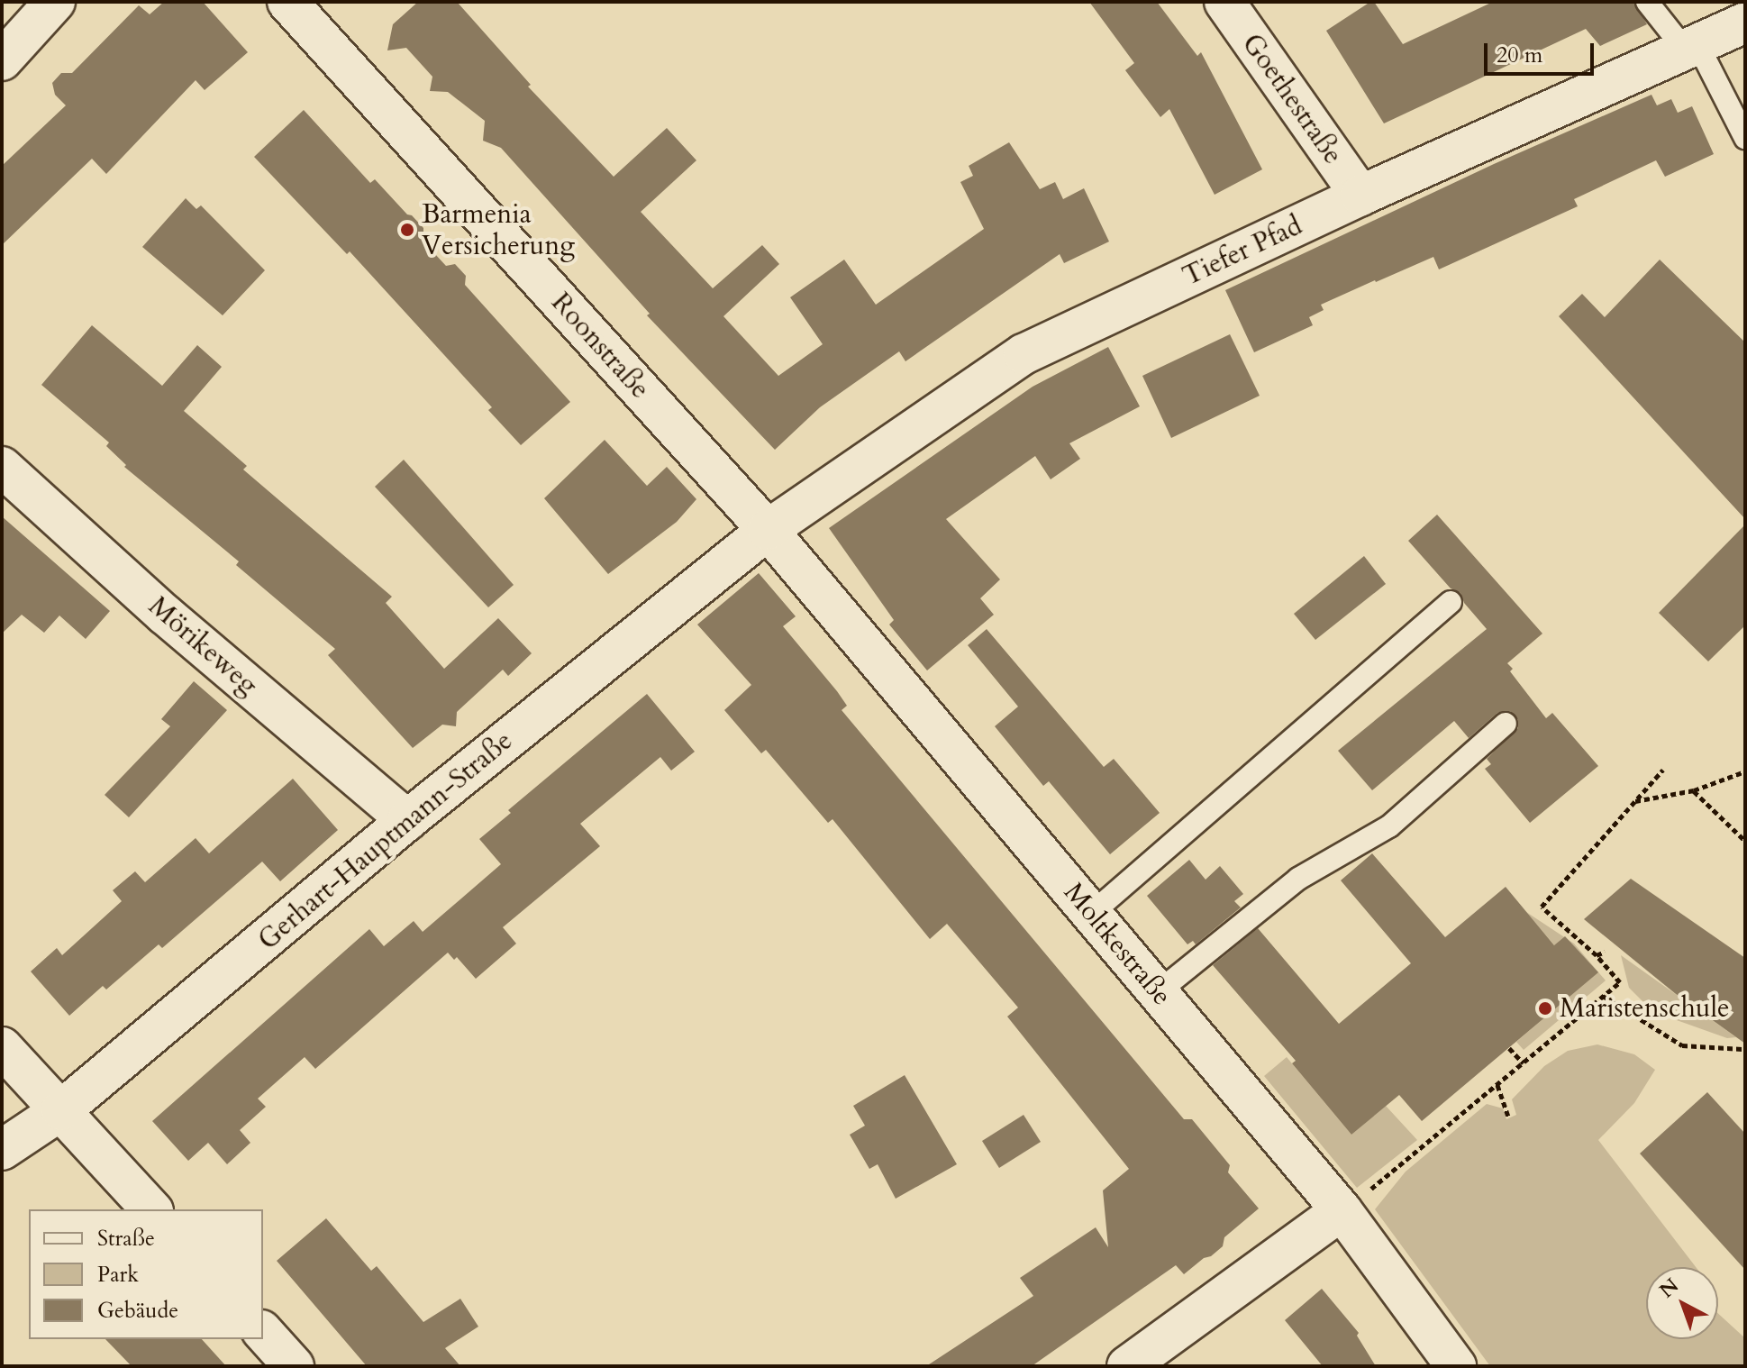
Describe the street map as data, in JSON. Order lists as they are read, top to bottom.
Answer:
{
  "streets": {
    "street": [
      "Goethestraße",
      "Tiefer Pfad",
      "Roonstraße",
      "Mörikeweg",
      "Gerhart-Hauptmann-Straße",
      "Moltkestraße"
    ]
  },
  "crossings": [
    ["Goethestraße", "Tiefer Pfad"],
    ["Tiefer Pfad", "Roonstraße"],
    ["Tiefer Pfad", "Gerhart-Hauptmann-Straße"],
    ["Tiefer Pfad", "Moltkestraße"],
    ["Roonstraße", "Gerhart-Hauptmann-Straße"],
    ["Roonstraße", "Moltkestraße"],
    ["Mörikeweg", "Gerhart-Hauptmann-Straße"],
    ["Gerhart-Hauptmann-Straße", "Moltkestraße"]
  ],
  "places": ["Barmenia Versicherung", "Maristenschule"],
  "legend": ["Straße", "Park", "Gebäude"],
  "scale_bar": "20 m",
  "north": "top left"
}
